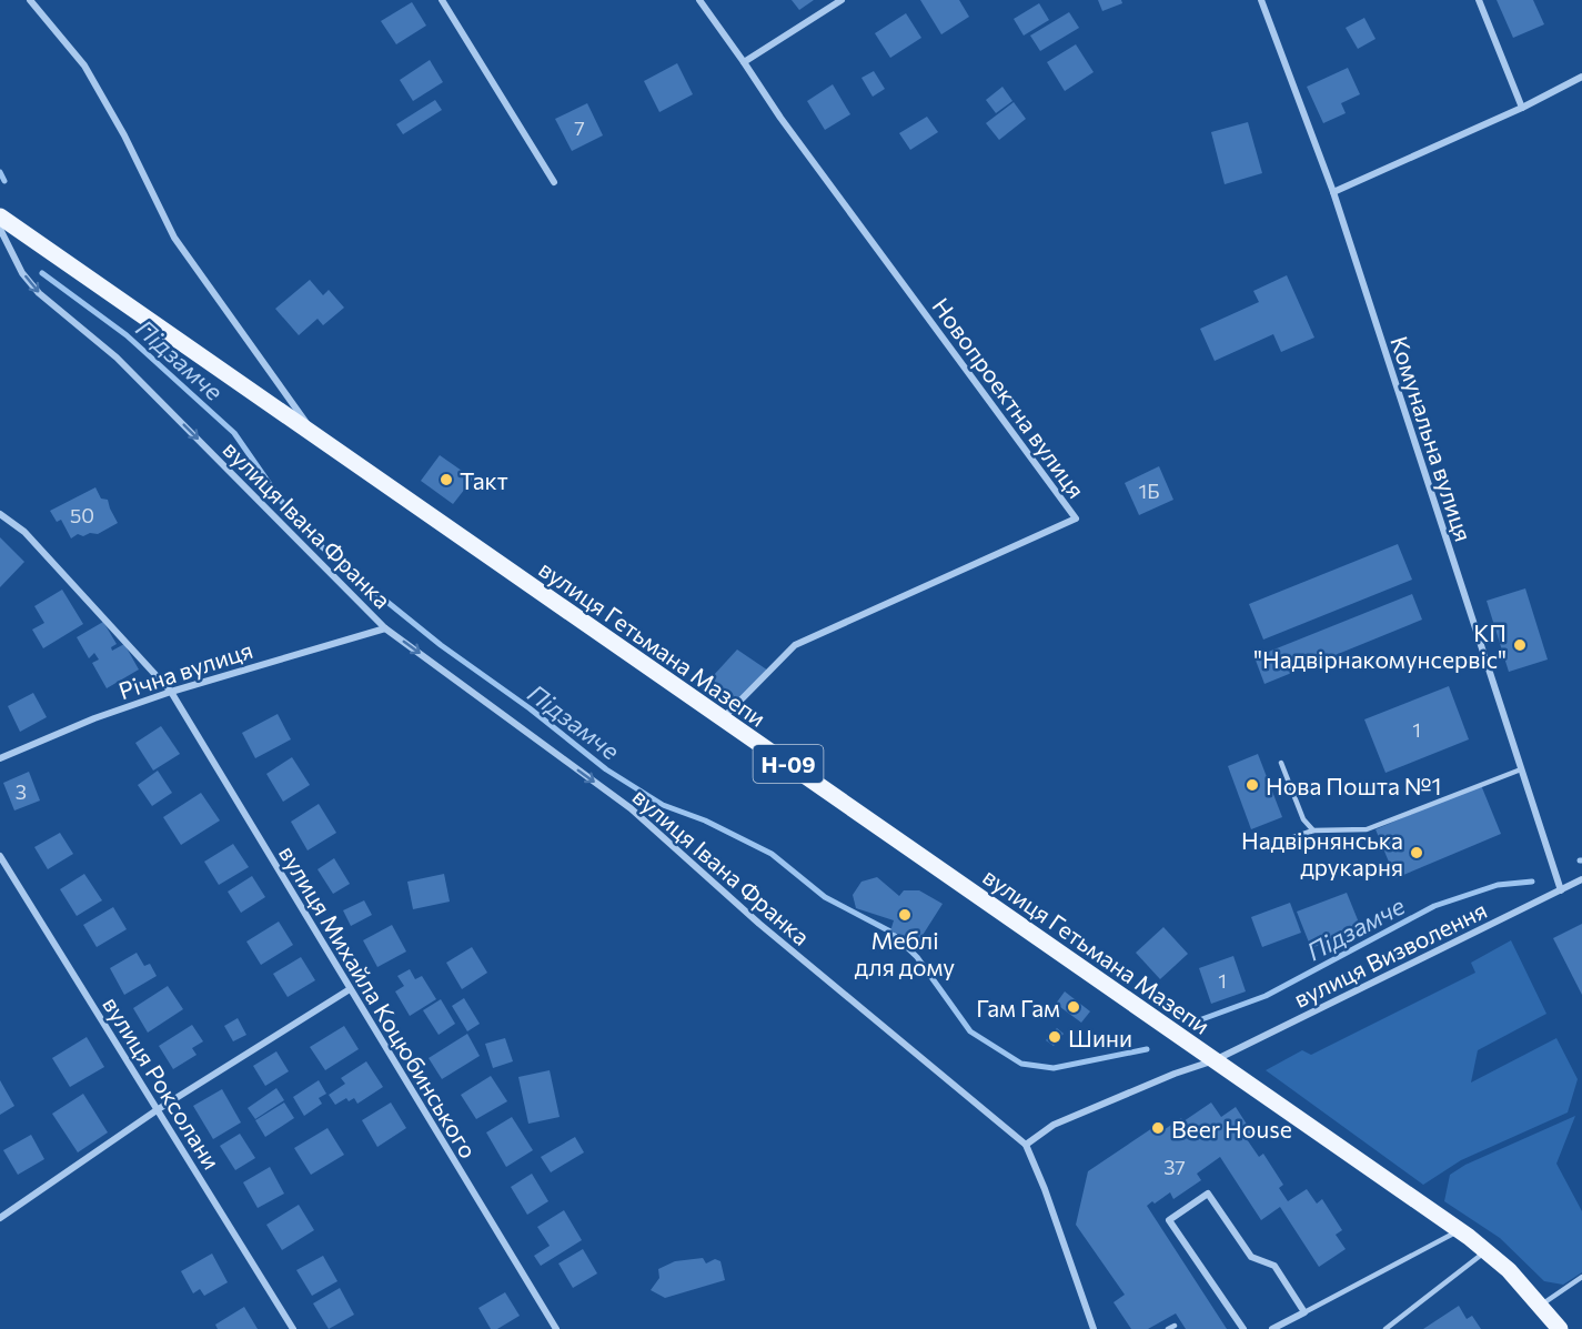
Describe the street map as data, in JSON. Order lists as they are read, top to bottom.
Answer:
{
  "streets": {
    "main road": ["вулиця Гетьмана Мазепи", "Н-09"],
    "street": [
      "Новопроектна вулиця",
      "Комунальна вулиця",
      "вулиця Івана Франка",
      "Річна вулиця",
      "вулиця Визволення",
      "вулиця Михайла Коцюбинського",
      "вулиця Роксолани"
    ]
  },
  "crossings": [
    ["Новопроектна вулиця", "вулиця Гетьмана Мазепи"],
    ["Комунальна вулиця", "вулиця Визволення"],
    ["вулиця Івана Франка", "Річна вулиця"],
    ["вулиця Івана Франка", "вулиця Визволення"],
    ["вулиця Гетьмана Мазепи", "вулиця Визволення"],
    ["Річна вулиця", "вулиця Михайла Коцюбинського"]
  ],
  "one_way": ["вулиця Івана Франка"],
  "water": ["Підзамче"],
  "places": [
    "Такт",
    "КП \"Надвірнакомунсервіс\"",
    "Нова Пошта №1",
    "Надвірнянська друкарня",
    "Меблі для дому",
    "Гам Гам",
    "Шини",
    "Beer House"
  ],
  "house_numbers": [
    "7",
    "1Б",
    "50",
    "1",
    "3",
    "1",
    "37"
  ]
}
